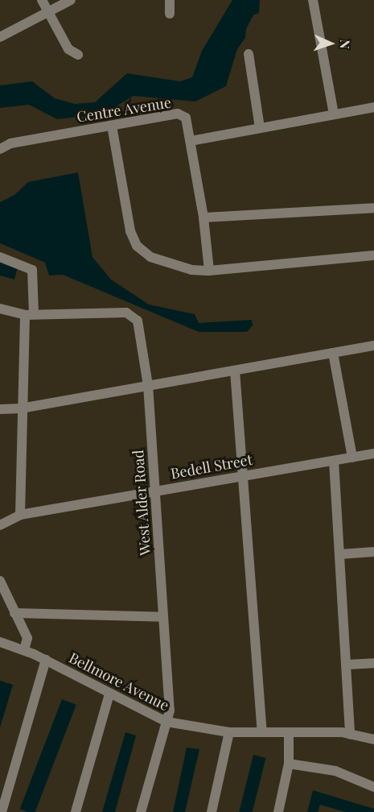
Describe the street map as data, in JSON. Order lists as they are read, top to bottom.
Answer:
{
  "streets": {
    "street": [
      "Centre Avenue",
      "Bedell Street",
      "West Alder Road",
      "Bellmore Avenue"
    ]
  },
  "crossings": [
    ["Bedell Street", "West Alder Road"],
    ["West Alder Road", "Bellmore Avenue"]
  ],
  "north": "right"
}
